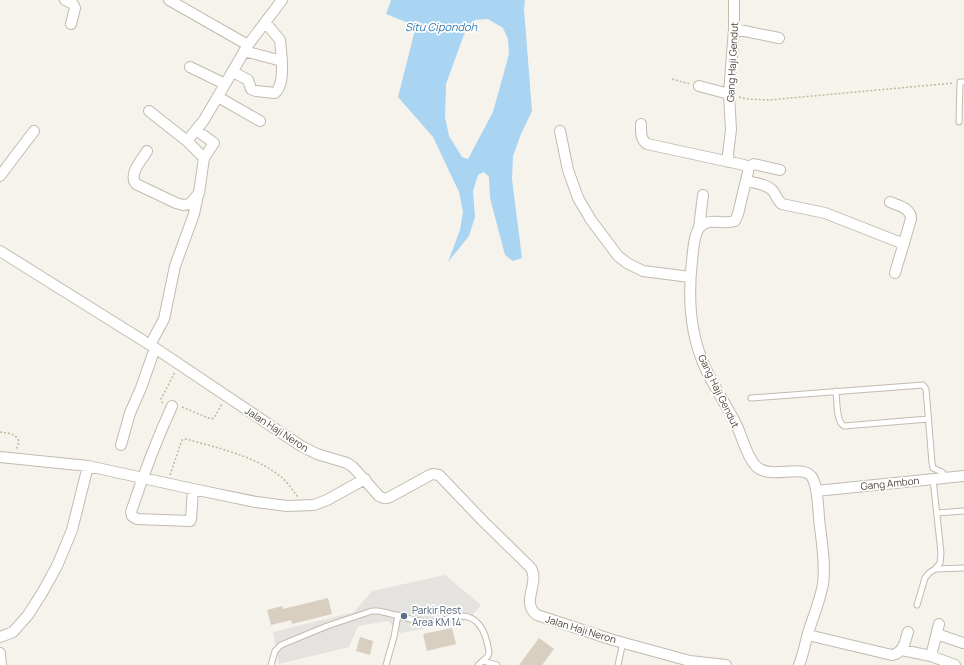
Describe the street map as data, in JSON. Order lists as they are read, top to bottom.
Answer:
{
  "streets": {
    "street": ["Gang Haji Gendut", "Jalan Haji Neron", "Gang Ambon"]
  },
  "crossings": [
    ["Gang Haji Gendut", "Gang Ambon"]
  ],
  "water": ["Situ Cipondoh"],
  "places": ["Parkir Rest Area KM 14"]
}
